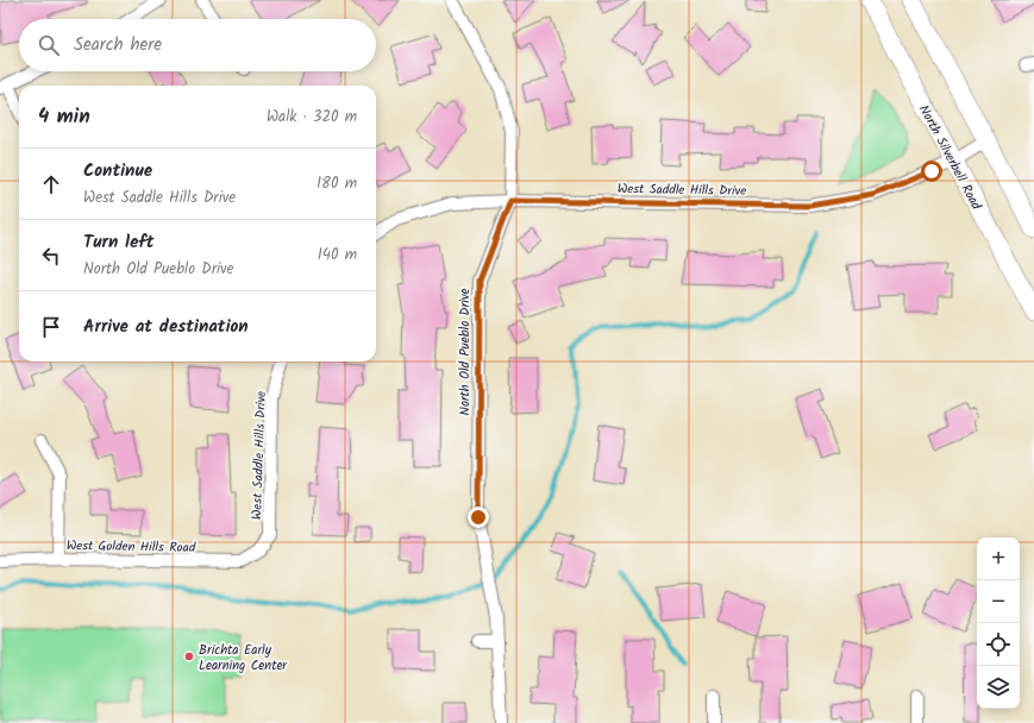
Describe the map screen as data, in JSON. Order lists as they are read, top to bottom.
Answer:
{
  "streets": {
    "main road": ["North Silverbell Road"],
    "street": ["West Saddle Hills Drive", "North Old Pueblo Drive", "West Golden Hills Road"]
  },
  "crossings": [
    ["North Silverbell Road", "West Saddle Hills Drive"],
    ["West Saddle Hills Drive", "North Old Pueblo Drive"],
    ["West Saddle Hills Drive", "West Golden Hills Road"]
  ],
  "places": ["Brichta Early Learning Center"],
  "page": {
    "search": "Search here",
    "heading": ["4 min", "Walk · 320 m"],
    "list": [
      ["Continue", "West Saddle Hills Drive", "180 m"],
      ["Turn left", "North Old Pueblo Drive", "140 m"],
      "Arrive at destination"
    ],
    "map_buttons": ["+", "−"]
  }
}
